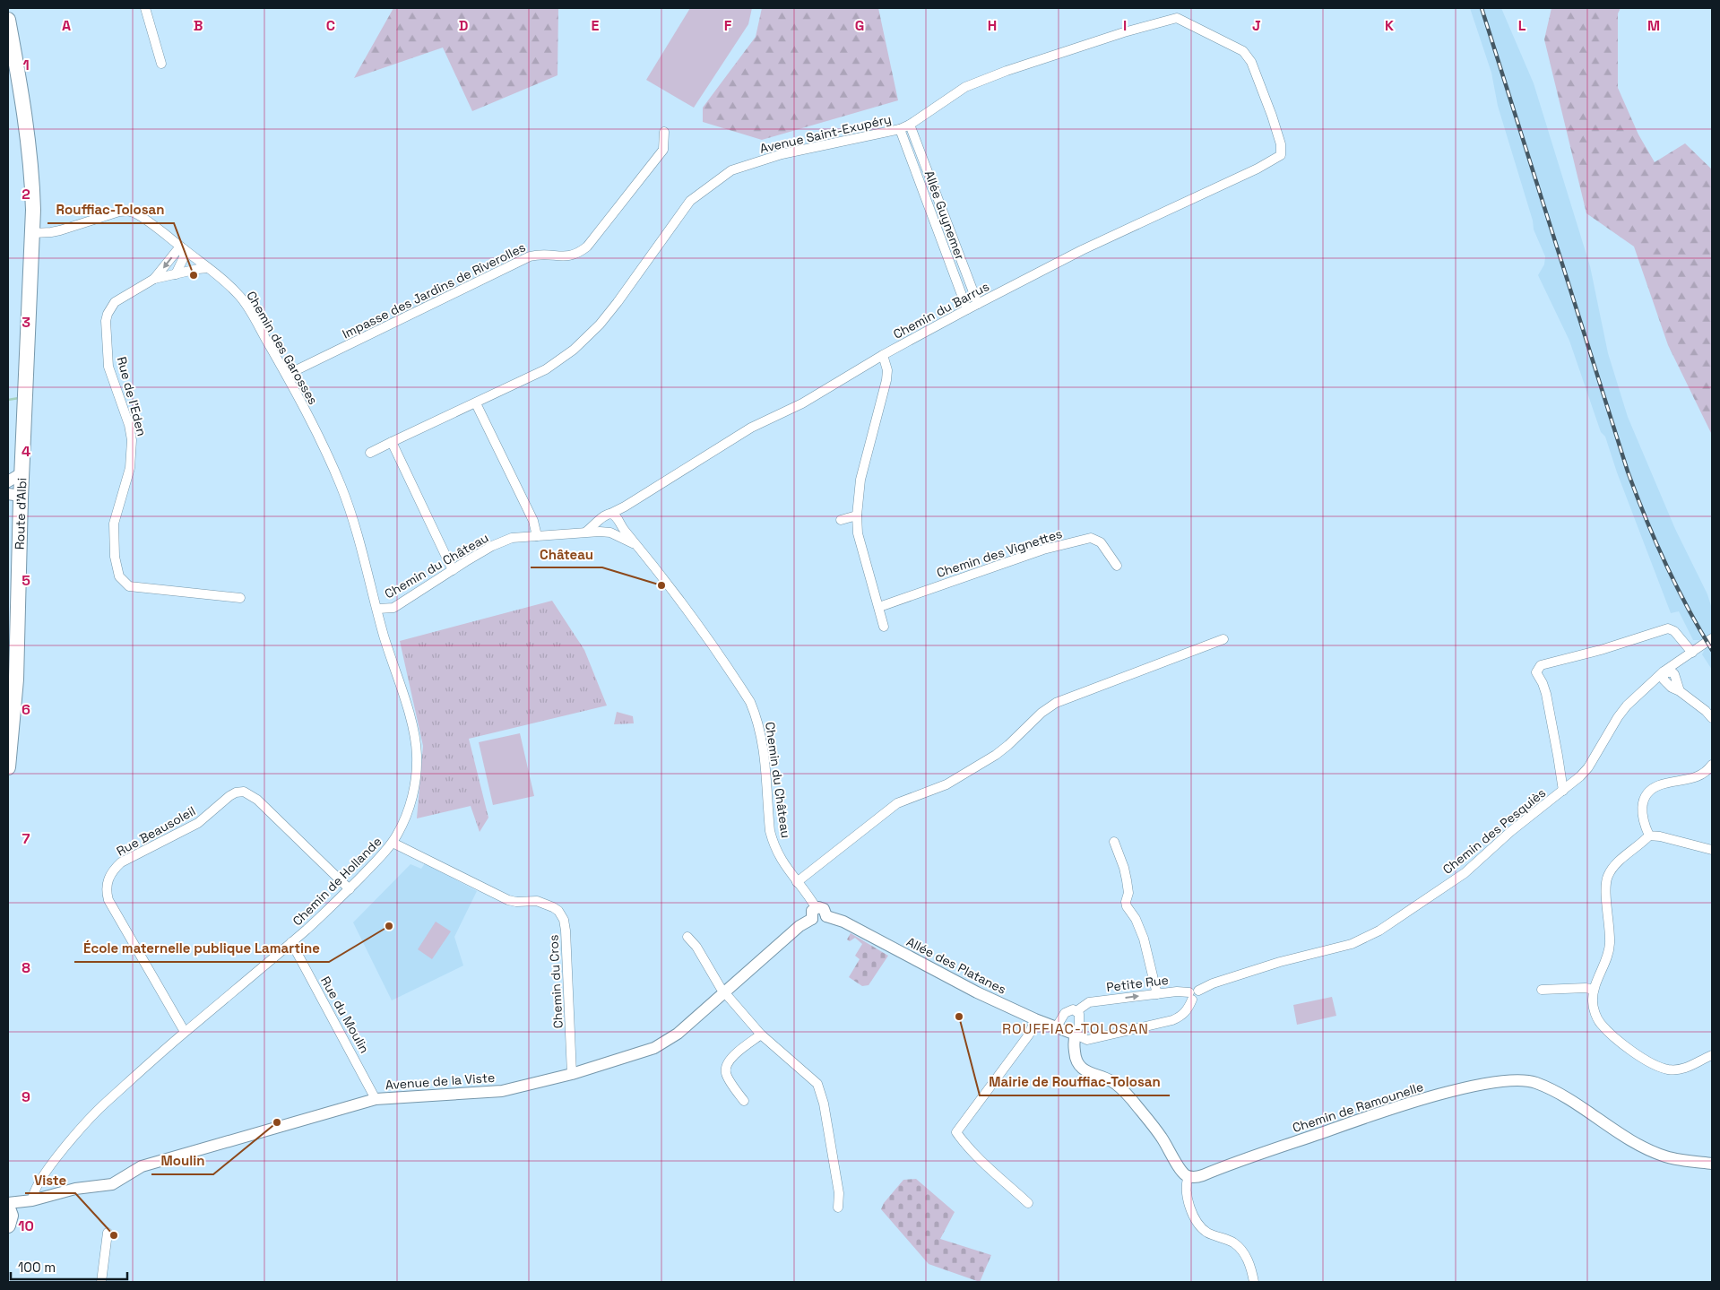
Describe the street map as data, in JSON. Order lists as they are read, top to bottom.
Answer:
{
  "streets": {
    "main road": ["Route d'Albi"],
    "street": [
      "Avenue Saint-Exupéry",
      "Allée Guynemer",
      "Impasse des Jardins de Riverolles",
      "Chemin du Barrus",
      "Chemin des Garosses",
      "Rue de l'Eden",
      "Chemin des Vignettes",
      "Chemin du Château",
      "Rue Beausoleil",
      "Chemin des Pesquiès",
      "Chemin de Hollande",
      "Allée des Platanes",
      "Chemin du Cros",
      "Petite Rue",
      "Rue du Moulin",
      "Avenue de la Viste",
      "Chemin de Ramounelle"
    ]
  },
  "crossings": [
    ["Avenue Saint-Exupéry", "Allée Guynemer"],
    ["Avenue Saint-Exupéry", "Chemin du Barrus"],
    ["Allée Guynemer", "Chemin du Barrus"],
    ["Impasse des Jardins de Riverolles", "Chemin des Garosses"],
    ["Chemin du Barrus", "Chemin du Château"],
    ["Chemin des Garosses", "Rue de l'Eden"],
    ["Chemin des Garosses", "Route d'Albi"],
    ["Chemin des Garosses", "Chemin du Château"],
    ["Chemin des Garosses", "Chemin de Hollande"],
    ["Chemin du Château", "Chemin de Hollande"],
    ["Chemin du Château", "Allée des Platanes"],
    ["Chemin du Château", "Avenue de la Viste"],
    ["Rue Beausoleil", "Chemin de Hollande"],
    ["Chemin des Pesquiès", "Petite Rue"],
    ["Chemin de Hollande", "Chemin du Cros"],
    ["Chemin de Hollande", "Rue du Moulin"],
    ["Chemin de Hollande", "Avenue de la Viste"],
    ["Allée des Platanes", "Avenue de la Viste"],
    ["Chemin du Cros", "Avenue de la Viste"],
    ["Rue du Moulin", "Avenue de la Viste"]
  ],
  "districts": ["ROUFFIAC-TOLOSAN"],
  "places": [
    "Rouffiac-Tolosan",
    "Château",
    "École maternelle publique Lamartine",
    "Mairie de Rouffiac-Tolosan",
    "Moulin",
    "Viste"
  ],
  "scale_bar": "100 m",
  "grid": {
    "columns": [
      "A",
      "B",
      "C",
      "D",
      "E",
      "F",
      "G",
      "H",
      "I",
      "J",
      "K",
      "L",
      "M"
    ],
    "rows": [
      "1",
      "2",
      "3",
      "4",
      "5",
      "6",
      "7",
      "8",
      "9",
      "10"
    ]
  }
}
